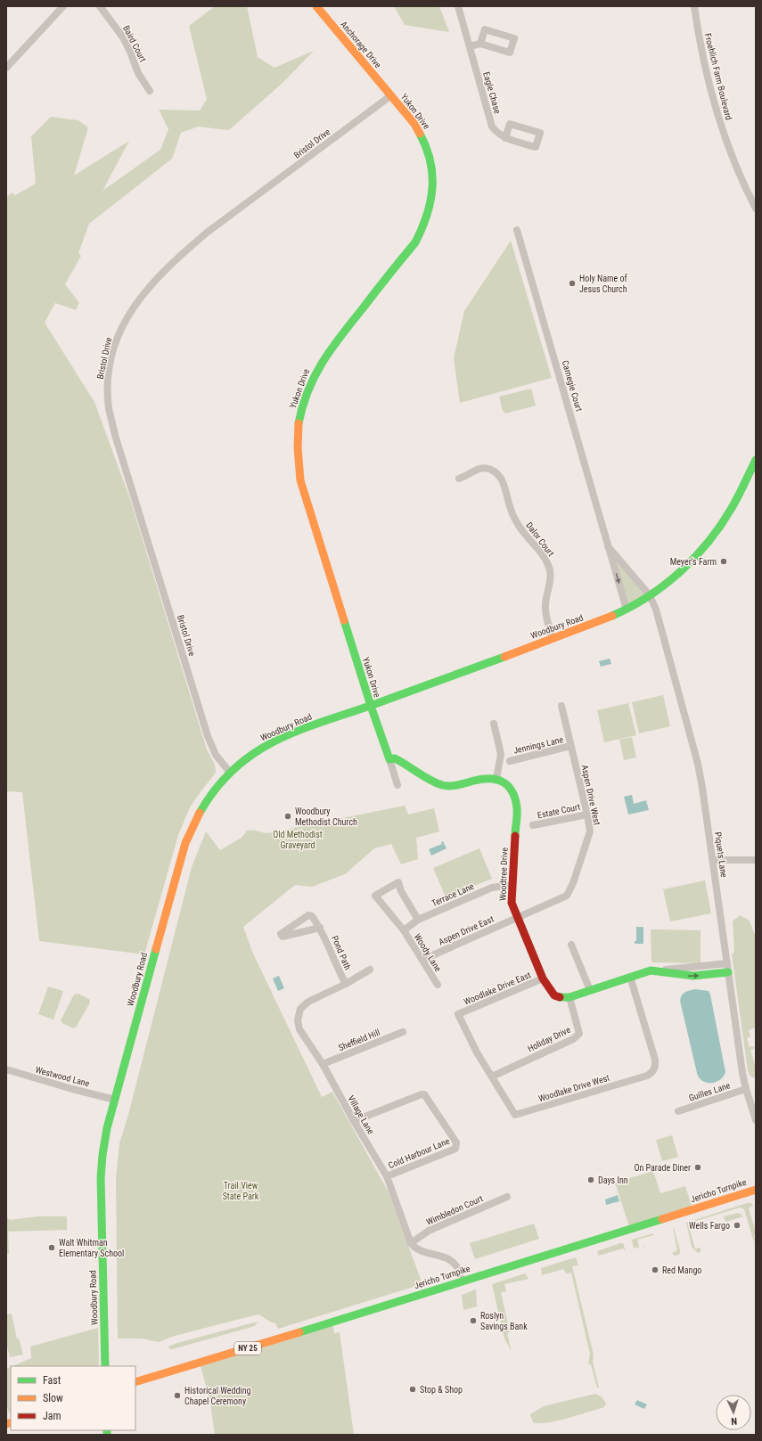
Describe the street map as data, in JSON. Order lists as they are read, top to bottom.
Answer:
{
  "streets": {
    "main road": [
      "Anchorage Drive",
      "Yukon Drive",
      "Woodbury Road",
      "Woodtree Drive",
      "Jericho Turnpike",
      "NY 25"
    ],
    "street": [
      "Baird Court",
      "Froehlich Farm Boulevard",
      "Eagle Chase",
      "Bristol Drive",
      "Carnegie Court",
      "Dalor Court",
      "Jennings Lane",
      "Aspen Drive West",
      "Estate Court",
      "Piquets Lane",
      "Terrace Lane",
      "Aspen Drive East",
      "Pond Path",
      "Woody Lane",
      "Woodlake Drive East",
      "Holiday Drive",
      "Sheffield Hill",
      "Westwood Lane",
      "Woodlake Drive West",
      "Guilles Lane",
      "Village Lane",
      "Cold Harbour Lane",
      "Wimbledon Court"
    ]
  },
  "crossings": [
    ["Anchorage Drive", "Yukon Drive"],
    ["Anchorage Drive", "Bristol Drive"],
    ["Yukon Drive", "Bristol Drive"],
    ["Yukon Drive", "Woodbury Road"],
    ["Bristol Drive", "Woodbury Road"],
    ["Carnegie Court", "Woodbury Road"],
    ["Carnegie Court", "Piquets Lane"],
    ["Dalor Court", "Woodbury Road"],
    ["Woodbury Road", "Piquets Lane"],
    ["Woodbury Road", "Westwood Lane"],
    ["Jennings Lane", "Aspen Drive West"],
    ["Aspen Drive West", "Estate Court"],
    ["Aspen Drive West", "Woodtree Drive"],
    ["Aspen Drive West", "Aspen Drive East"],
    ["Piquets Lane", "Woodtree Drive"],
    ["Piquets Lane", "Guilles Lane"],
    ["Woodtree Drive", "Terrace Lane"],
    ["Woodtree Drive", "Aspen Drive East"],
    ["Woodtree Drive", "Woodlake Drive East"],
    ["Woodtree Drive", "Holiday Drive"],
    ["Woodtree Drive", "Woodlake Drive West"],
    ["Terrace Lane", "Woody Lane"],
    ["Aspen Drive East", "Woody Lane"],
    ["Pond Path", "Village Lane"],
    ["Woodlake Drive East", "Woodlake Drive West"],
    ["Holiday Drive", "Woodlake Drive West"],
    ["Sheffield Hill", "Village Lane"],
    ["Village Lane", "Cold Harbour Lane"],
    ["Village Lane", "Wimbledon Court"]
  ],
  "parks": ["Old Methodist Graveyard", "Trail View State Park"],
  "places": [
    "Holy Name of Jesus Church",
    "Meyer's Farm",
    "Woodbury Methodist Church",
    "On Parade Diner",
    "Days Inn",
    "Wells Fargo",
    "Walt Whitman Elementary School",
    "Red Mango",
    "Roslyn Savings Bank",
    "Stop & Shop",
    "Historical Wedding Chapel Ceremony"
  ],
  "legend": ["Fast", "Slow", "Jam"],
  "north": "bottom"
}
